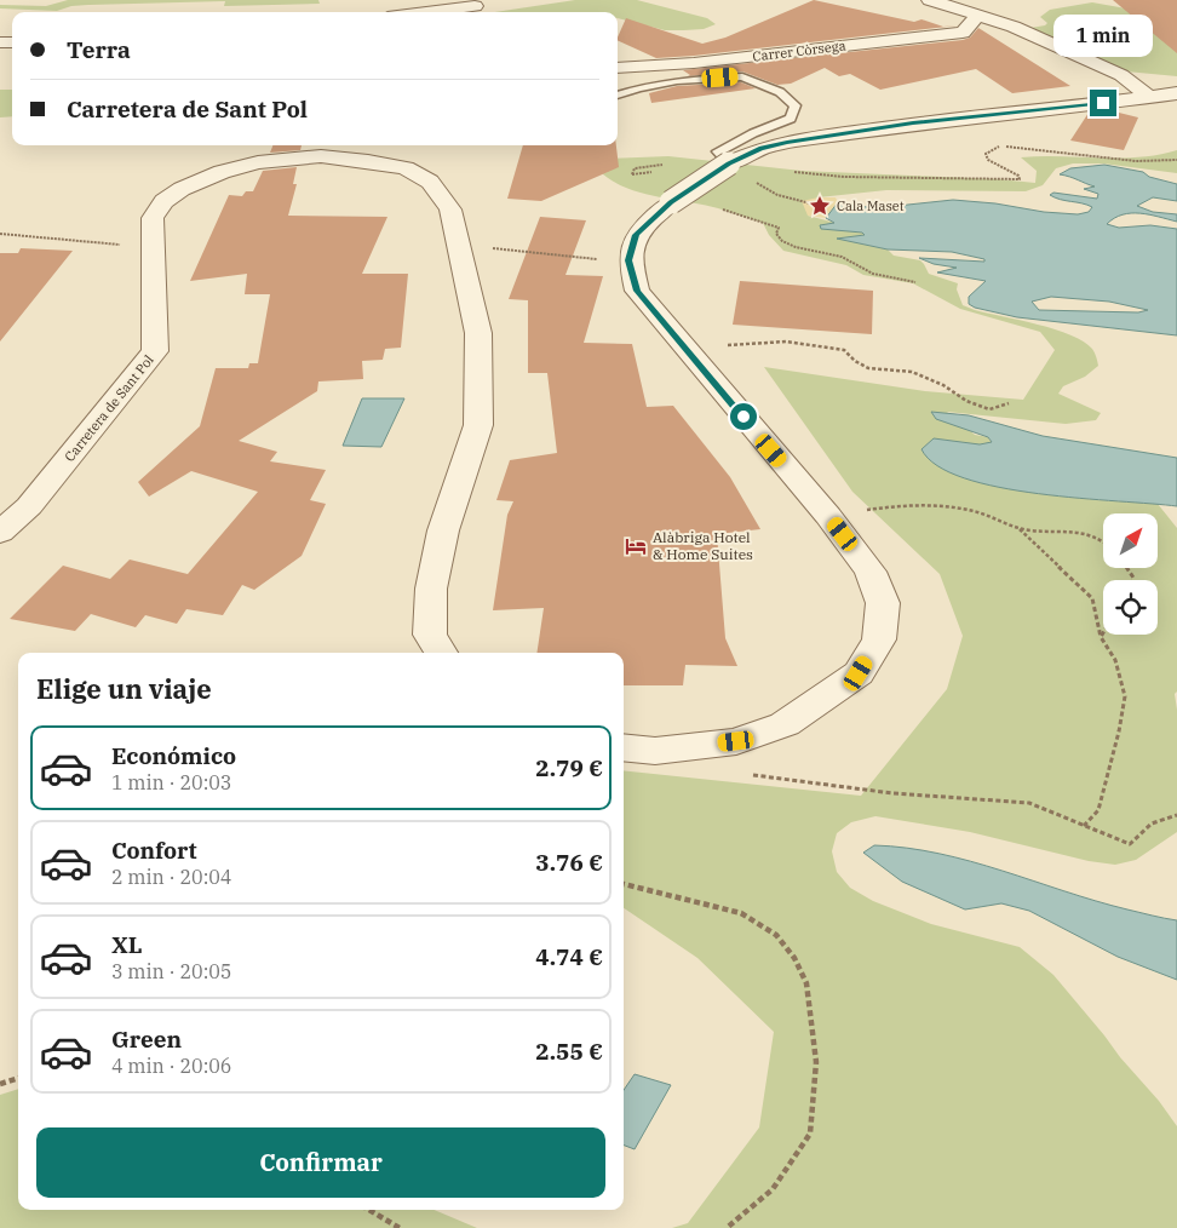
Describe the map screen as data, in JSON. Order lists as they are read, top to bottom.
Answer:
{
  "streets": {
    "street": ["Carrer Còrsega", "Carretera de Sant Pol"]
  },
  "places": {
    "place": ["Cala Maset"],
    "hotel": ["Alàbriga Hotel & Home Suites"]
  },
  "north": "top right",
  "page": {
    "banner": ["Terra", "Carretera de Sant Pol"],
    "bubble": "1 min",
    "heading": "Elige un viaje",
    "list": [
      {
        "name": "Económico",
        "note": "1 min · 20:03",
        "value": "2.79 €"
      },
      {
        "name": "Confort",
        "note": "2 min · 20:04",
        "value": "3.76 €"
      },
      {
        "name": "XL",
        "note": "3 min · 20:05",
        "value": "4.74 €"
      },
      {
        "name": "Green",
        "note": "4 min · 20:06",
        "value": "2.55 €"
      }
    ],
    "buttons": "Confirmar"
  }
}
